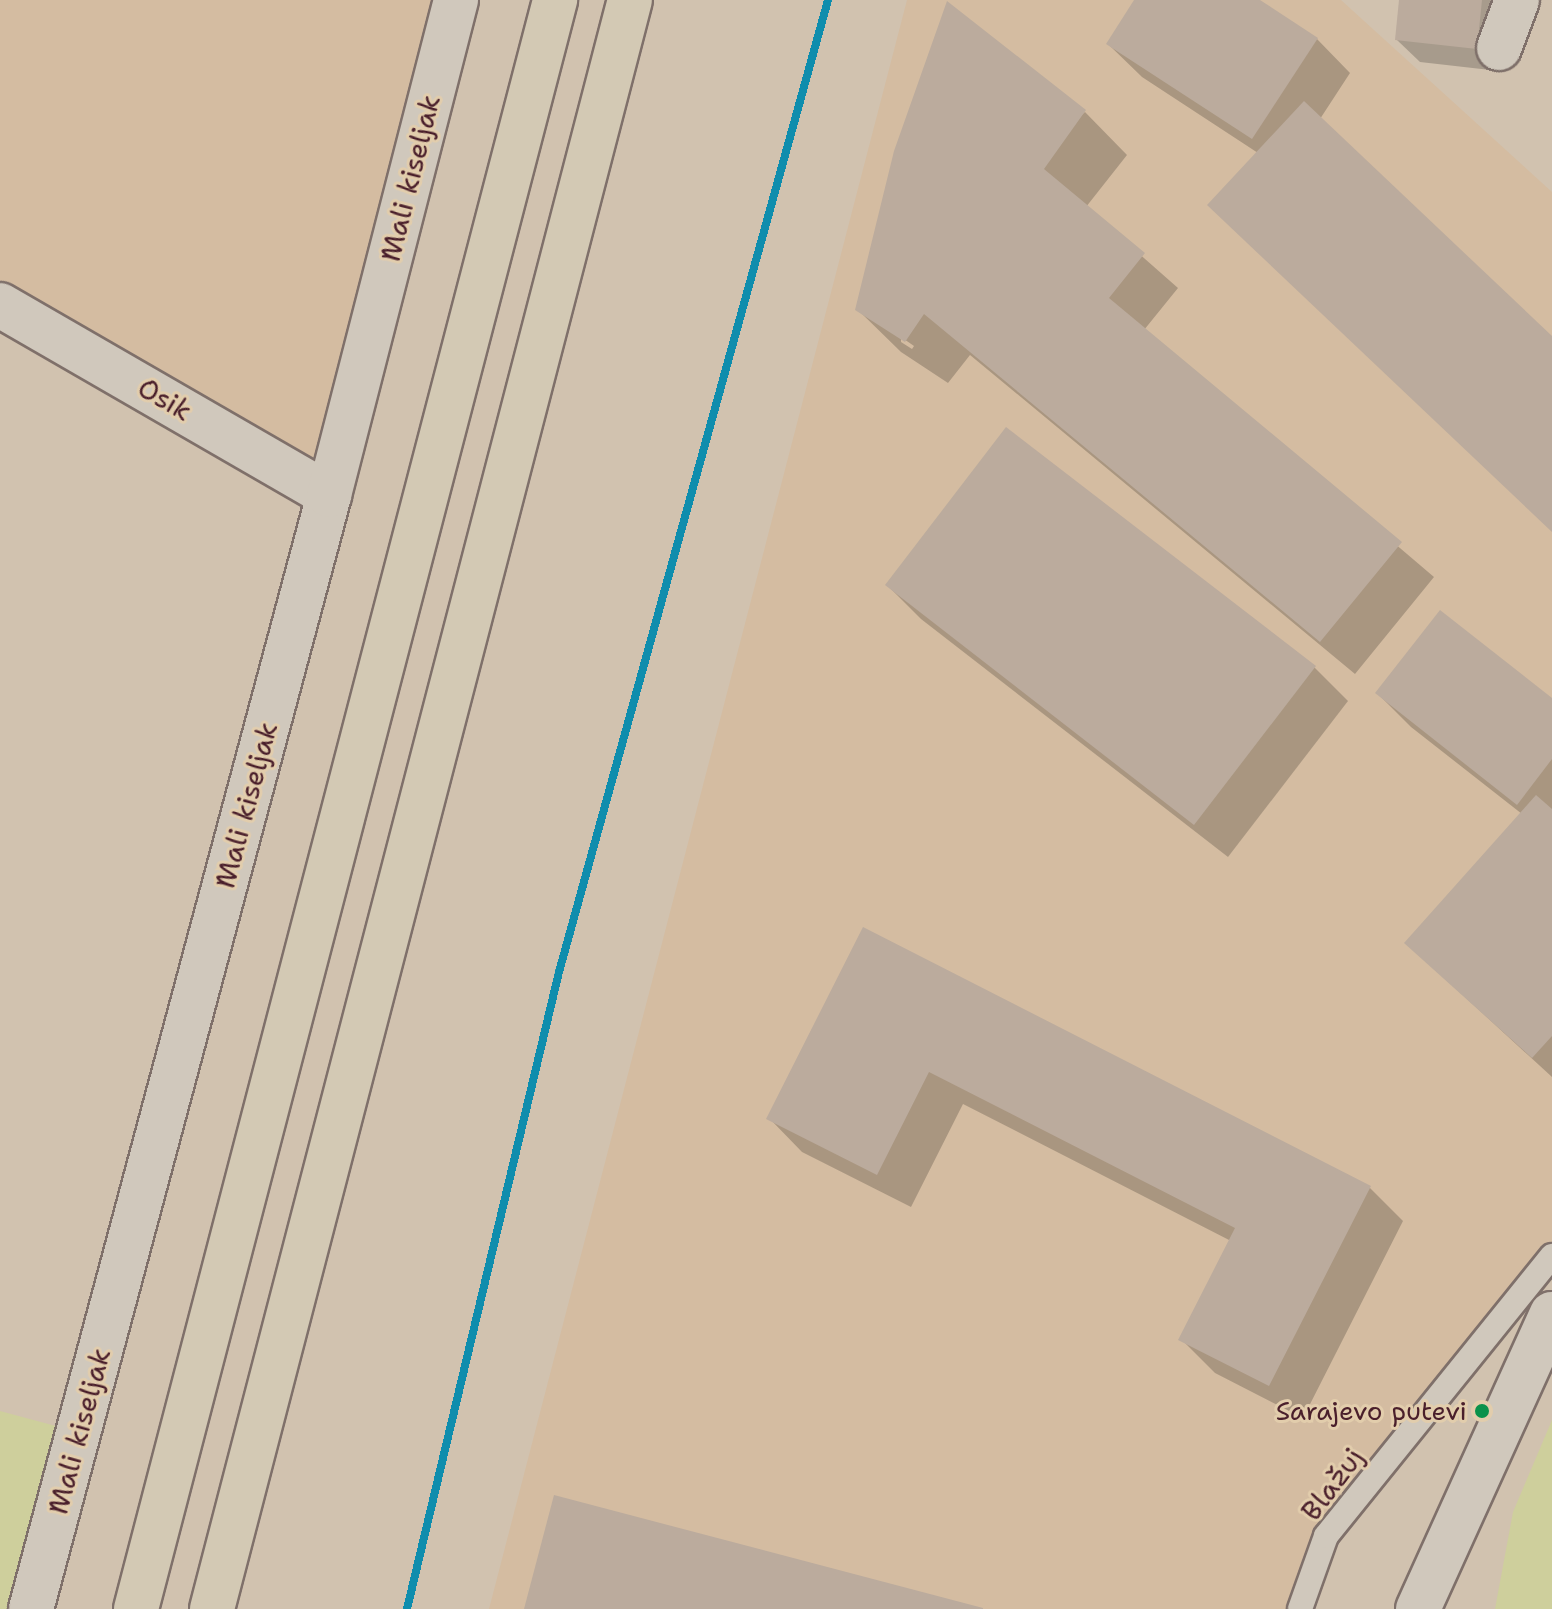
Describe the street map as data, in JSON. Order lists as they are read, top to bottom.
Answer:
{
  "streets": {
    "street": ["Mali kiseljak", "Osik"],
    "lane": ["Blažuj"]
  },
  "crossings": [
    ["Mali kiseljak", "Osik"]
  ],
  "places": ["Sarajevo putevi"]
}
